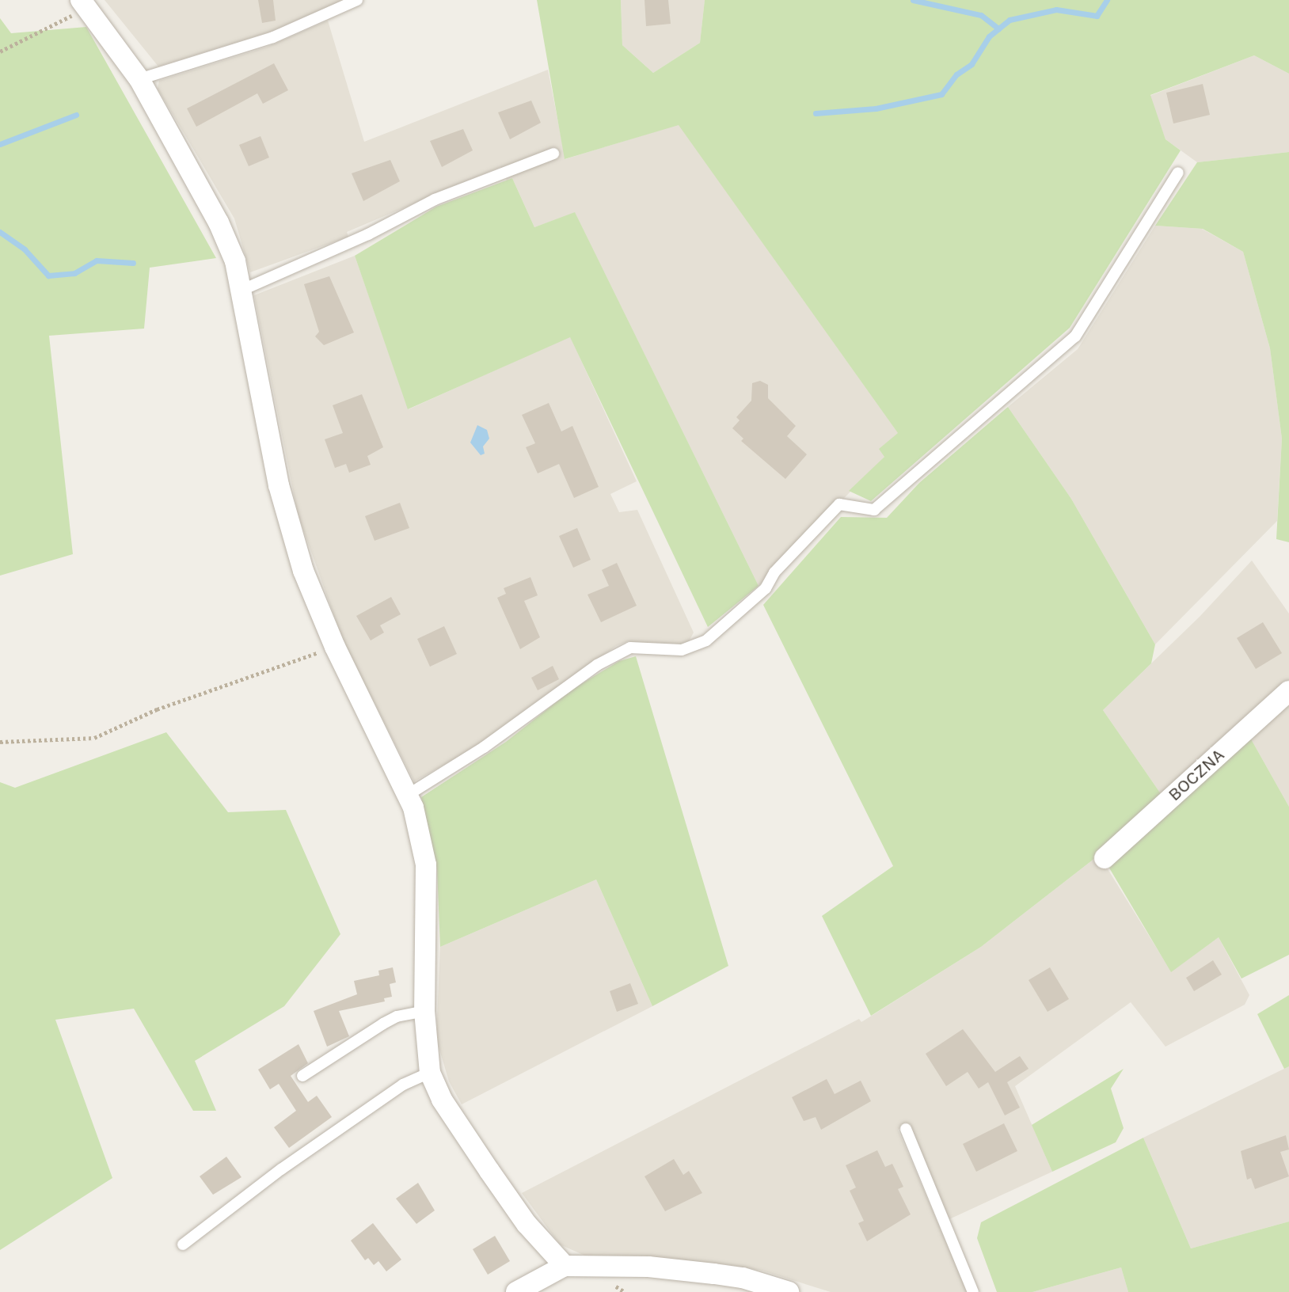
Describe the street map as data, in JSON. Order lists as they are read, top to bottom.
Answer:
{
  "streets": {
    "street": ["BOCZNA"]
  }
}
